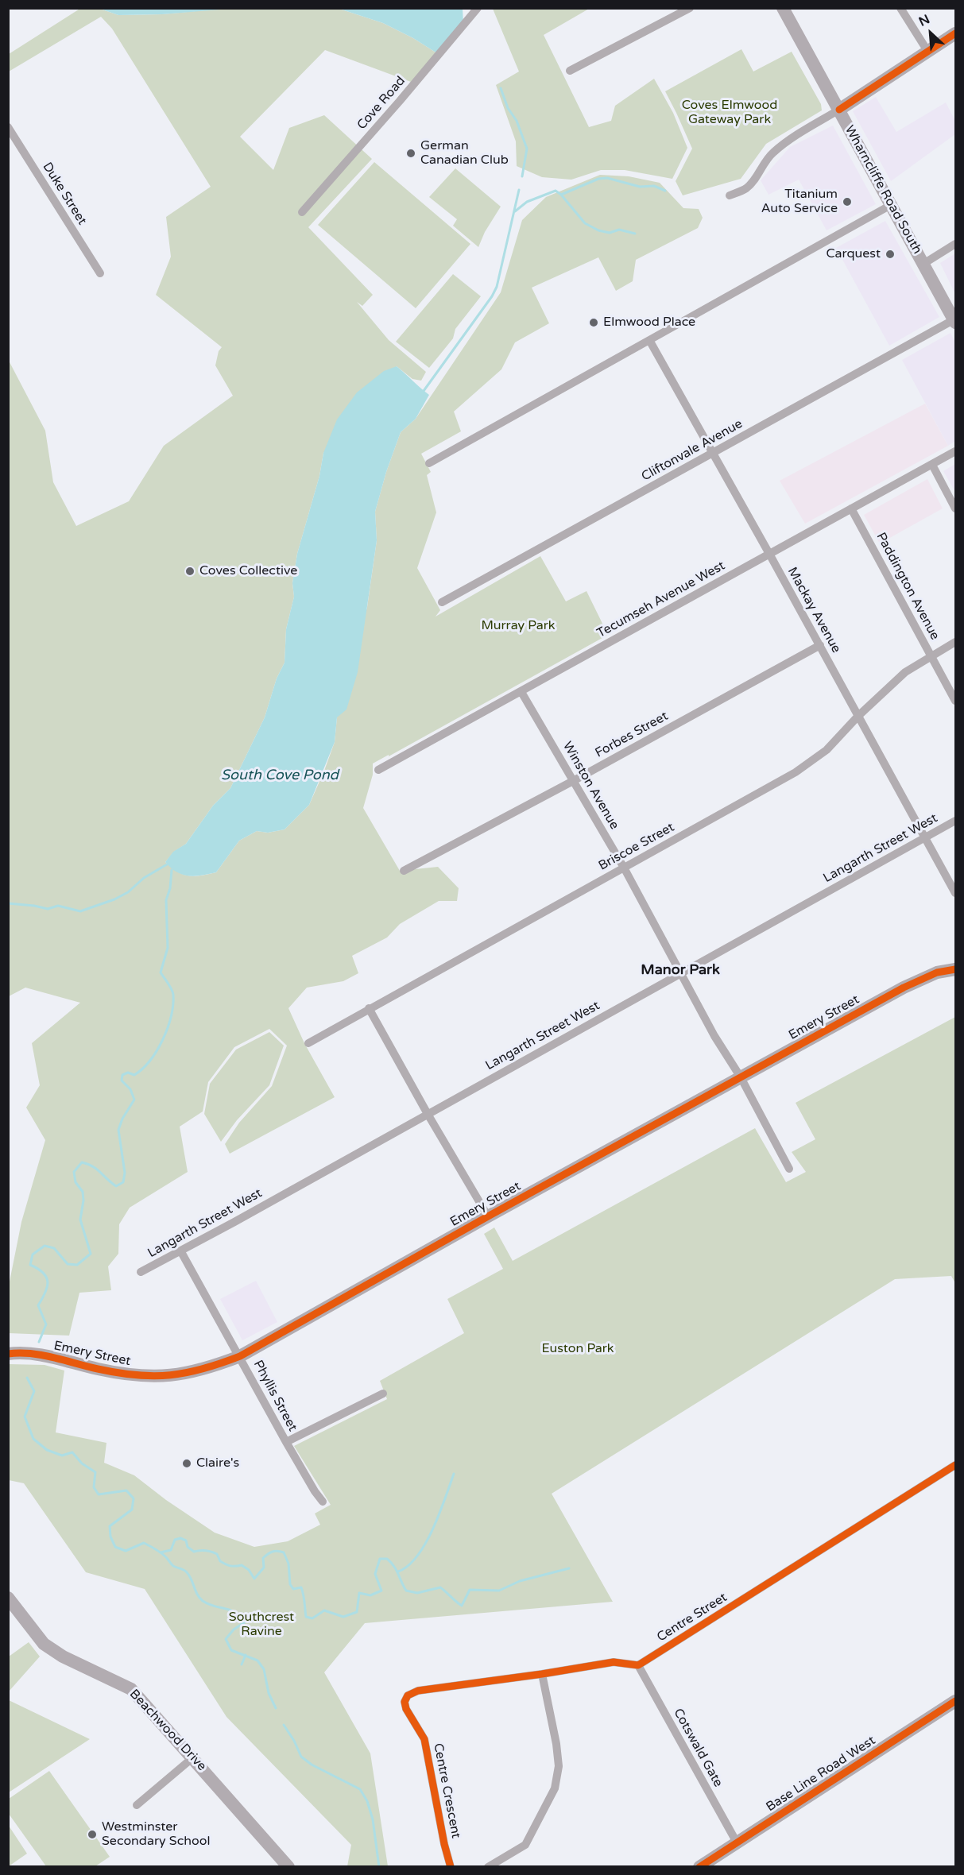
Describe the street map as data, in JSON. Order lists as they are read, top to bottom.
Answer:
{
  "streets": {
    "street": [
      "Cove Road",
      "Wharncliffe Road South",
      "Duke Street",
      "Cliftonvale Avenue",
      "Paddington Avenue",
      "Tecumseh Avenue West",
      "Mackay Avenue",
      "Forbes Street",
      "Winston Avenue",
      "Briscoe Street",
      "Langarth Street West",
      "Emery Street",
      "Phyllis Street",
      "Centre Street",
      "Beachwood Drive",
      "Cotswald Gate",
      "Base Line Road West",
      "Centre Crescent"
    ]
  },
  "crossings": [
    ["Wharncliffe Road South", "Cliftonvale Avenue"],
    ["Cliftonvale Avenue", "Mackay Avenue"],
    ["Paddington Avenue", "Tecumseh Avenue West"],
    ["Paddington Avenue", "Briscoe Street"],
    ["Tecumseh Avenue West", "Mackay Avenue"],
    ["Tecumseh Avenue West", "Winston Avenue"],
    ["Mackay Avenue", "Forbes Street"],
    ["Mackay Avenue", "Briscoe Street"],
    ["Mackay Avenue", "Langarth Street West"],
    ["Forbes Street", "Winston Avenue"],
    ["Winston Avenue", "Briscoe Street"],
    ["Winston Avenue", "Langarth Street West"],
    ["Winston Avenue", "Emery Street"],
    ["Langarth Street West", "Phyllis Street"],
    ["Emery Street", "Phyllis Street"],
    ["Centre Street", "Cotswald Gate"],
    ["Cotswald Gate", "Base Line Road West"]
  ],
  "districts": ["Manor Park"],
  "water": ["South Cove Pond"],
  "parks": [
    "Coves Elmwood Gateway Park",
    "Murray Park",
    "Euston Park",
    "Southcrest Ravine"
  ],
  "places": [
    "German Canadian Club",
    "Titanium Auto Service",
    "Carquest",
    "Elmwood Place",
    "Coves Collective",
    "Claire's",
    "Westminster Secondary School"
  ],
  "north": "top left"
}
